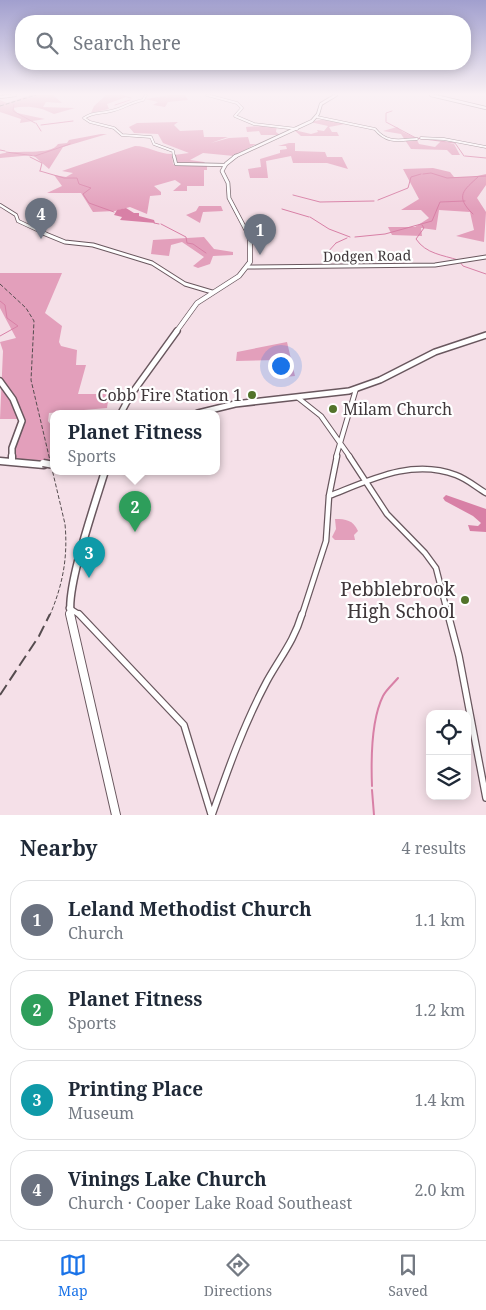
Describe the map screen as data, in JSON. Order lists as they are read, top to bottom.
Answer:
{
  "streets": {
    "street": ["Dodgen Road"]
  },
  "places": ["Cobb Fire Station 1", "Milam Church", "Pebblebrook High School"],
  "page": {
    "search": "Search here",
    "pins": [
      "4",
      "1",
      "2",
      "3"
    ],
    "popup": ["Planet Fitness", "Sports"],
    "heading": ["Nearby", "4 results"],
    "list": [
      {
        "mark": "1",
        "name": "Leland Methodist Church",
        "note": "Church",
        "value": "1.1 km"
      },
      {
        "mark": "2",
        "name": "Planet Fitness",
        "note": "Sports",
        "value": "1.2 km"
      },
      {
        "mark": "3",
        "name": "Printing Place",
        "note": "Museum",
        "value": "1.4 km"
      },
      {
        "mark": "4",
        "name": "Vinings Lake Church",
        "note": "Church · Cooper Lake Road Southeast",
        "value": "2.0 km"
      }
    ],
    "nav": ["Map", "Directions", "Saved"]
  }
}
